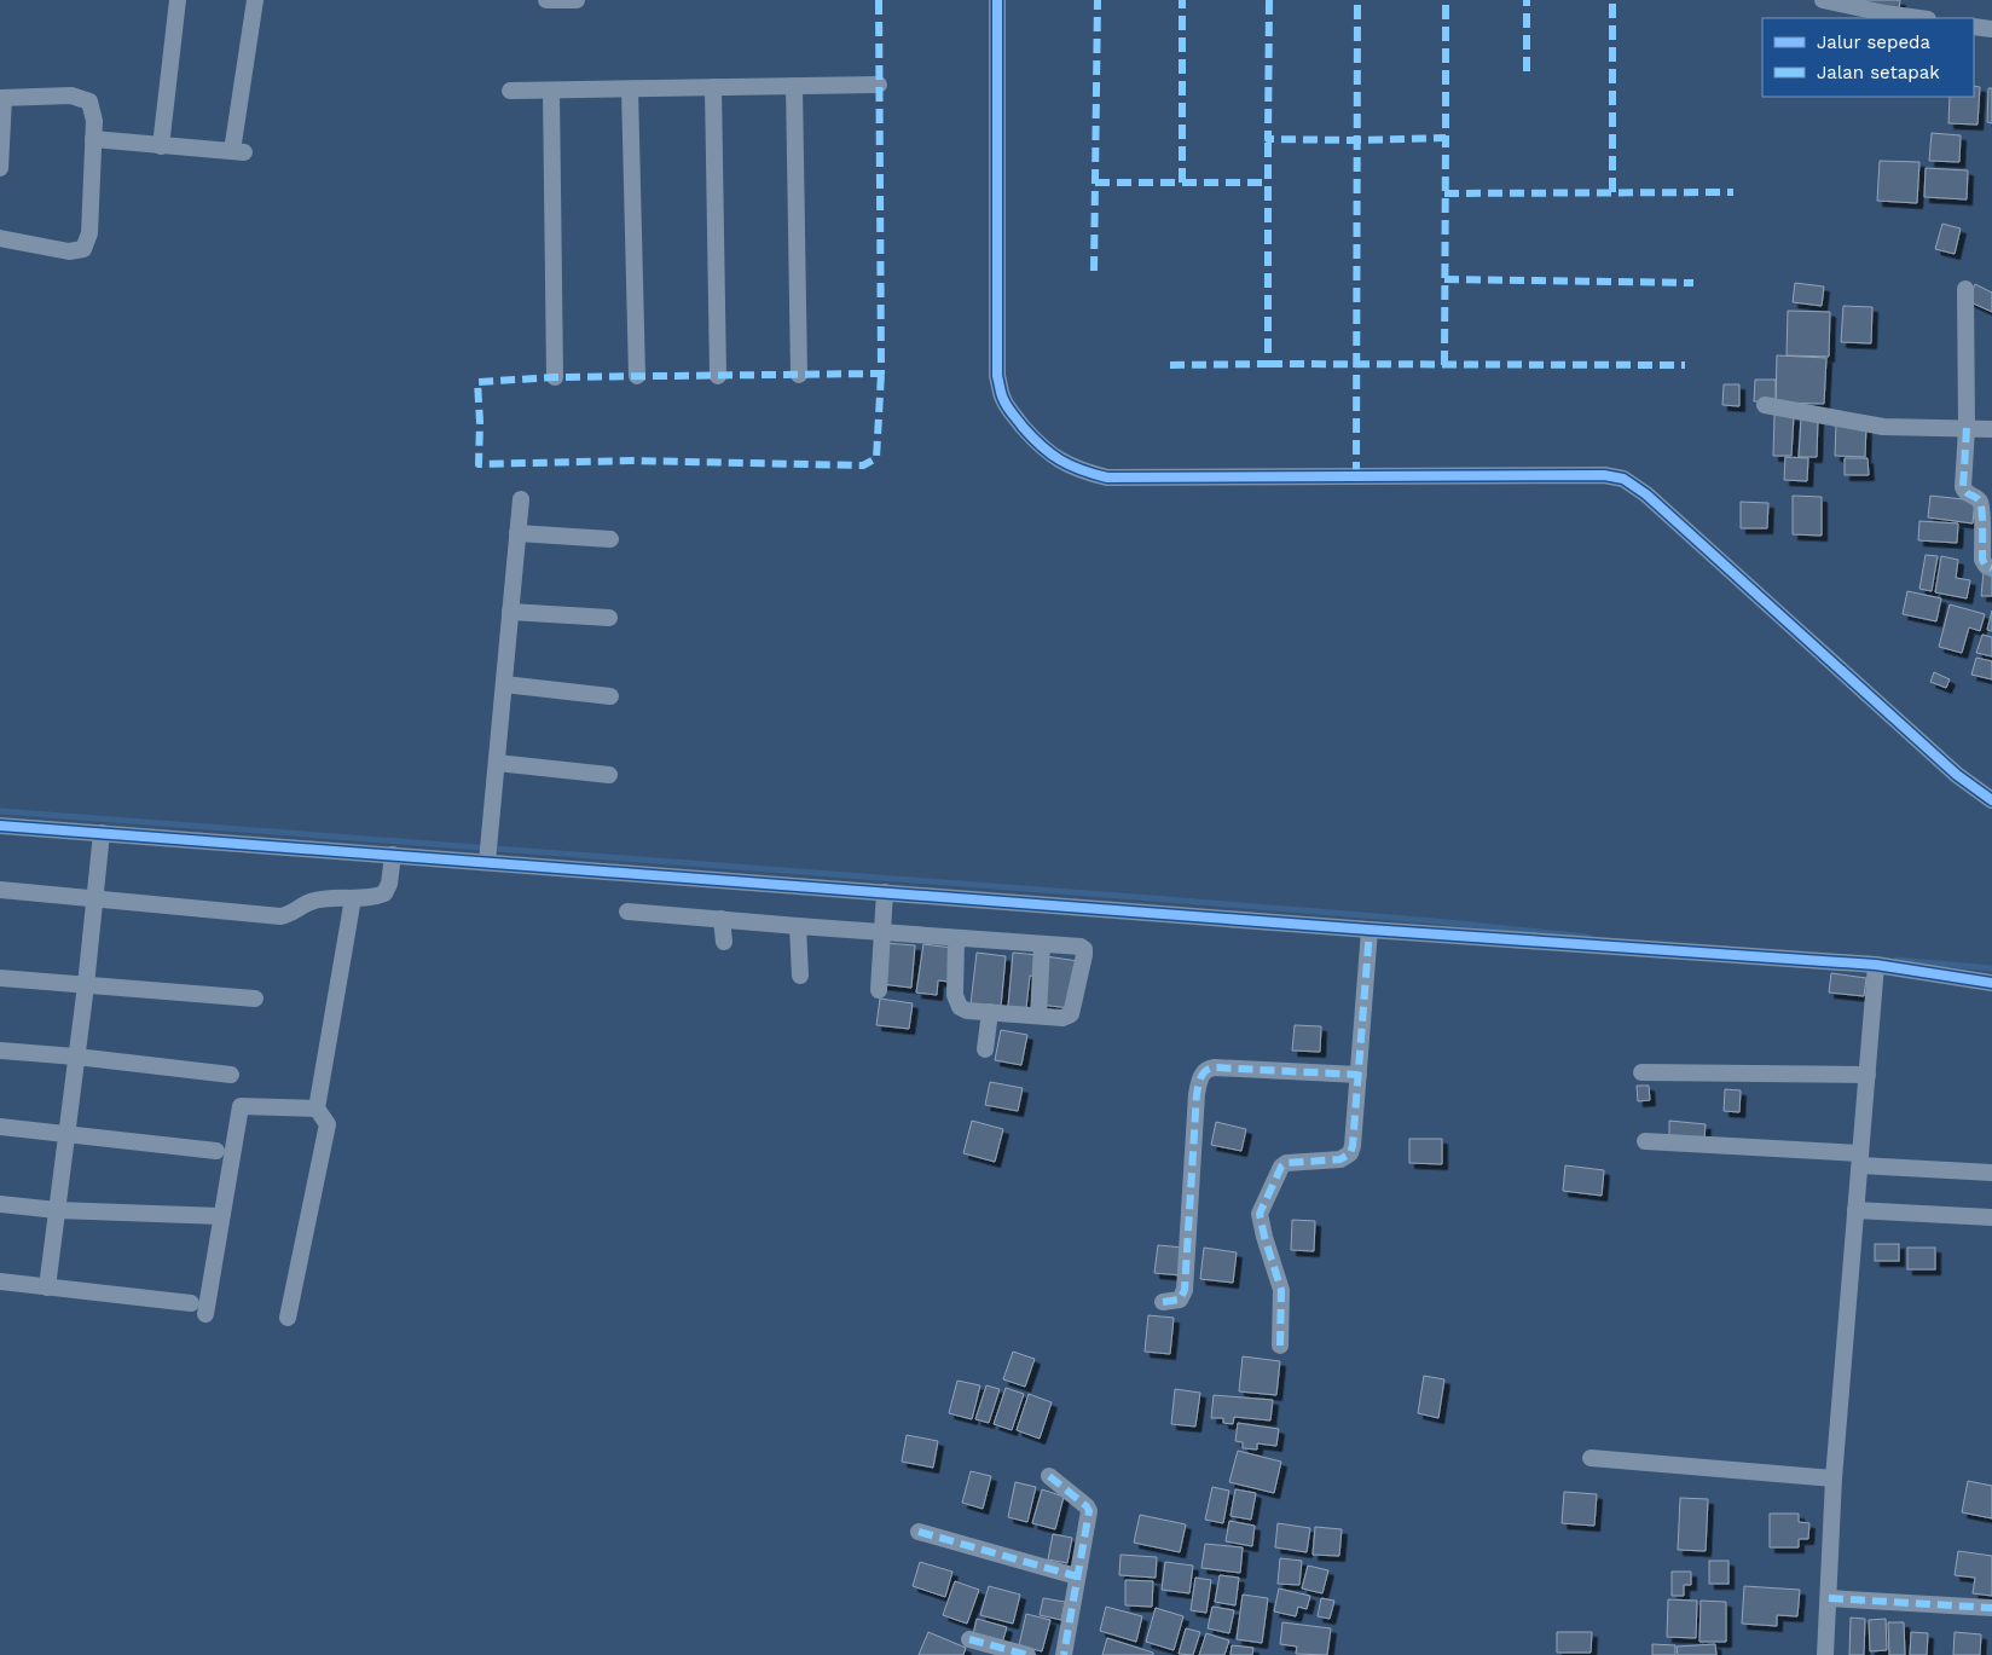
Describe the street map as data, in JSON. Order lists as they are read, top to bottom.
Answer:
{
  "legend": ["Jalur sepeda", "Jalan setapak"]
}
